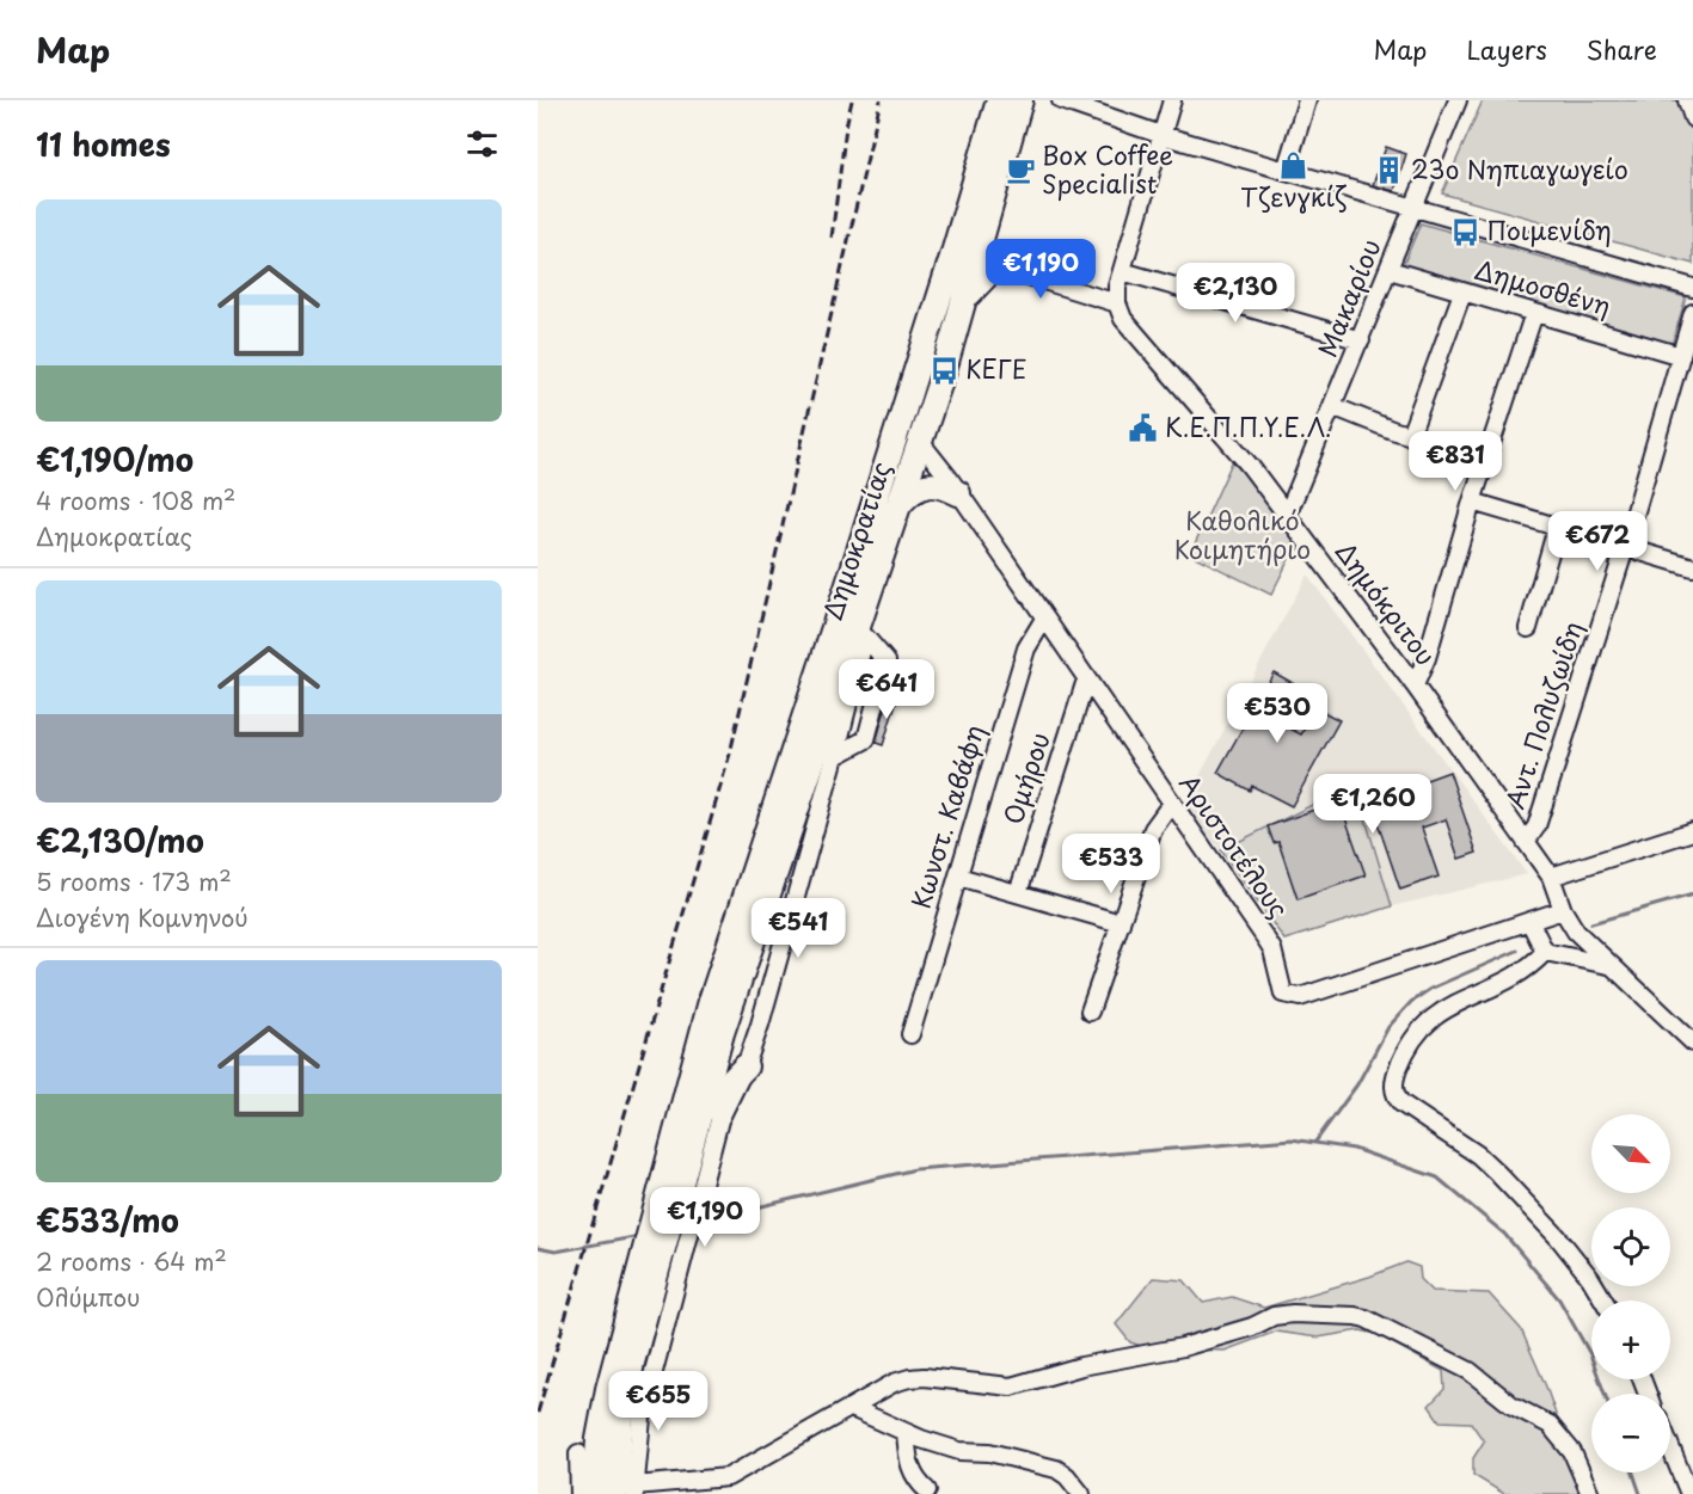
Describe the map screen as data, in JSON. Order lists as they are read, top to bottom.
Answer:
{
  "streets": {
    "highway": ["Δημοκρατίας"],
    "street": [
      "Δημοσθένη",
      "Μακαρίου",
      "Δημόκριτου",
      "Αντ. Πολυζωίδη",
      "Ομήρου",
      "Κωνστ. Καβάφη",
      "Αριστοτέλους"
    ]
  },
  "crossings": [
    ["Δημοσθένη", "Μακαρίου"],
    ["Δημοσθένη", "Αντ. Πολυζωίδη"],
    ["Μακαρίου", "Δημόκριτου"],
    ["Δημοκρατίας", "Αριστοτέλους"],
    ["Δημόκριτου", "Αντ. Πολυζωίδη"],
    ["Δημόκριτου", "Αριστοτέλους"],
    ["Ομήρου", "Αριστοτέλους"],
    ["Κωνστ. Καβάφη", "Αριστοτέλους"]
  ],
  "parks": ["Καθολικό Κοιμητήριο"],
  "places": {
    "shop": ["Τζενγκίζ"],
    "cafe": ["Box Coffee Specialist"],
    "building": ["23ο Νηπιαγωγείο"],
    "bus stop": ["Ποιμενίδη", "ΚΕΓΕ"],
    "public building": ["Κ.Ε.Π.Π.Υ.Ε.Λ."]
  },
  "north": "bottom right",
  "page": {
    "header": "Map",
    "nav": ["Map", "Layers", "Share"],
    "heading": "11 homes",
    "list": [
      {
        "name": "€1,190/mo",
        "note": "4 rooms · 108 m² · Δημοκρατίας"
      },
      {
        "name": "€2,130/mo",
        "note": "5 rooms · 173 m² · Διογένη Κομνηνού"
      },
      {
        "name": "€533/mo",
        "note": "2 rooms · 64 m² · Ολύμπου"
      }
    ],
    "price": [
      "€1,190",
      "€2,130",
      "€831",
      "€672",
      "€641",
      "€530",
      "€1,260",
      "€533",
      "€541",
      "€1,190",
      "€655"
    ],
    "map_buttons": ["+", "−"]
  }
}
